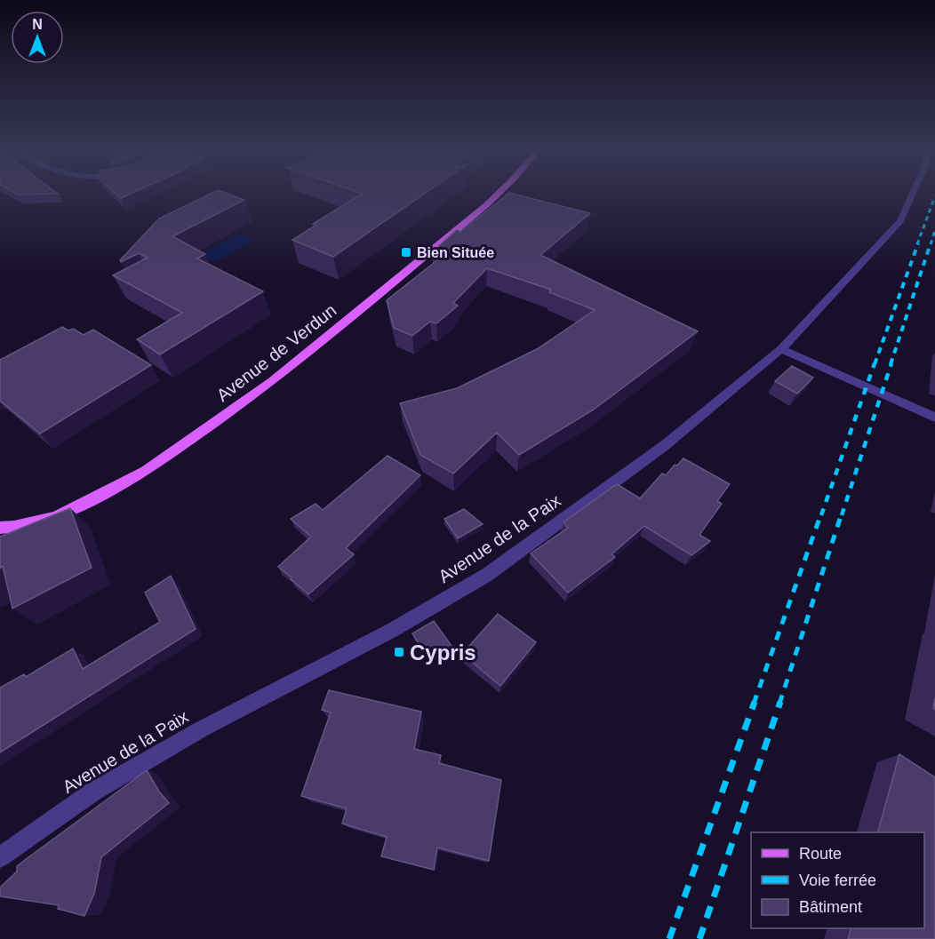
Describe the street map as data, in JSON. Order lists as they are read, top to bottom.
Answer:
{
  "streets": {
    "main road": ["Avenue de Verdun"],
    "street": ["Avenue de la Paix"]
  },
  "places": {
    "transit": ["Bien Située", "Cypris"]
  },
  "legend": ["Route", "Voie ferrée", "Bâtiment"],
  "north": "top"
}
